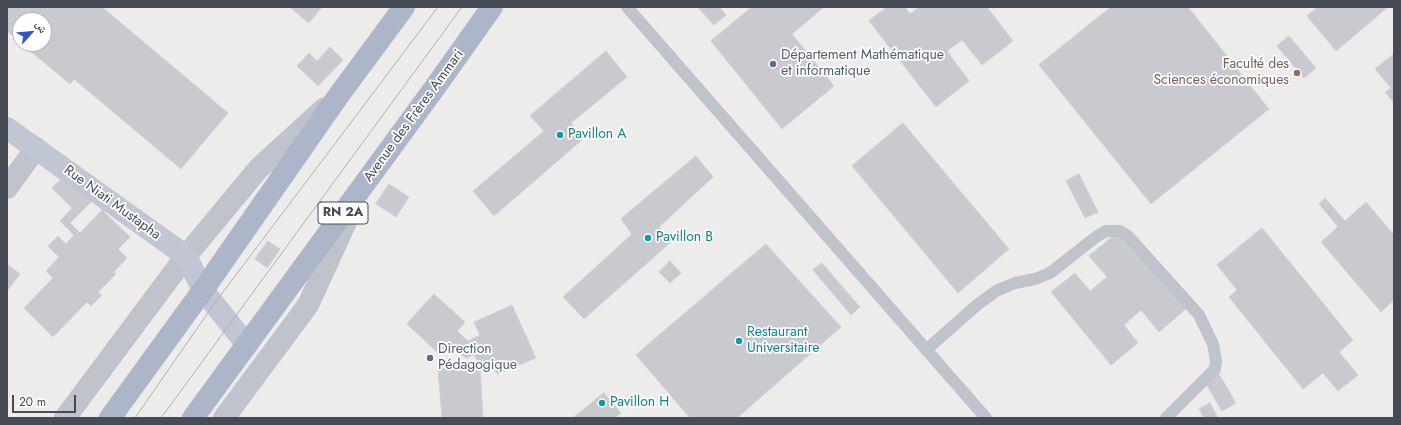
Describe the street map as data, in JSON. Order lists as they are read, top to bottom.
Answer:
{
  "streets": {
    "main road": ["Avenue des Frères Ammari", "Rue Niati Mustapha", "RN 2A"]
  },
  "crossings": [
    ["Avenue des Frères Ammari", "Rue Niati Mustapha"]
  ],
  "places": [
    "Département Mathématique et informatique",
    "Faculté des Sciences économiques",
    "Pavillon A",
    "Pavillon B",
    "Restaurant Universitaire",
    "Direction Pédagogique",
    "Pavillon H"
  ],
  "scale_bar": "20 m",
  "north": "top right"
}
